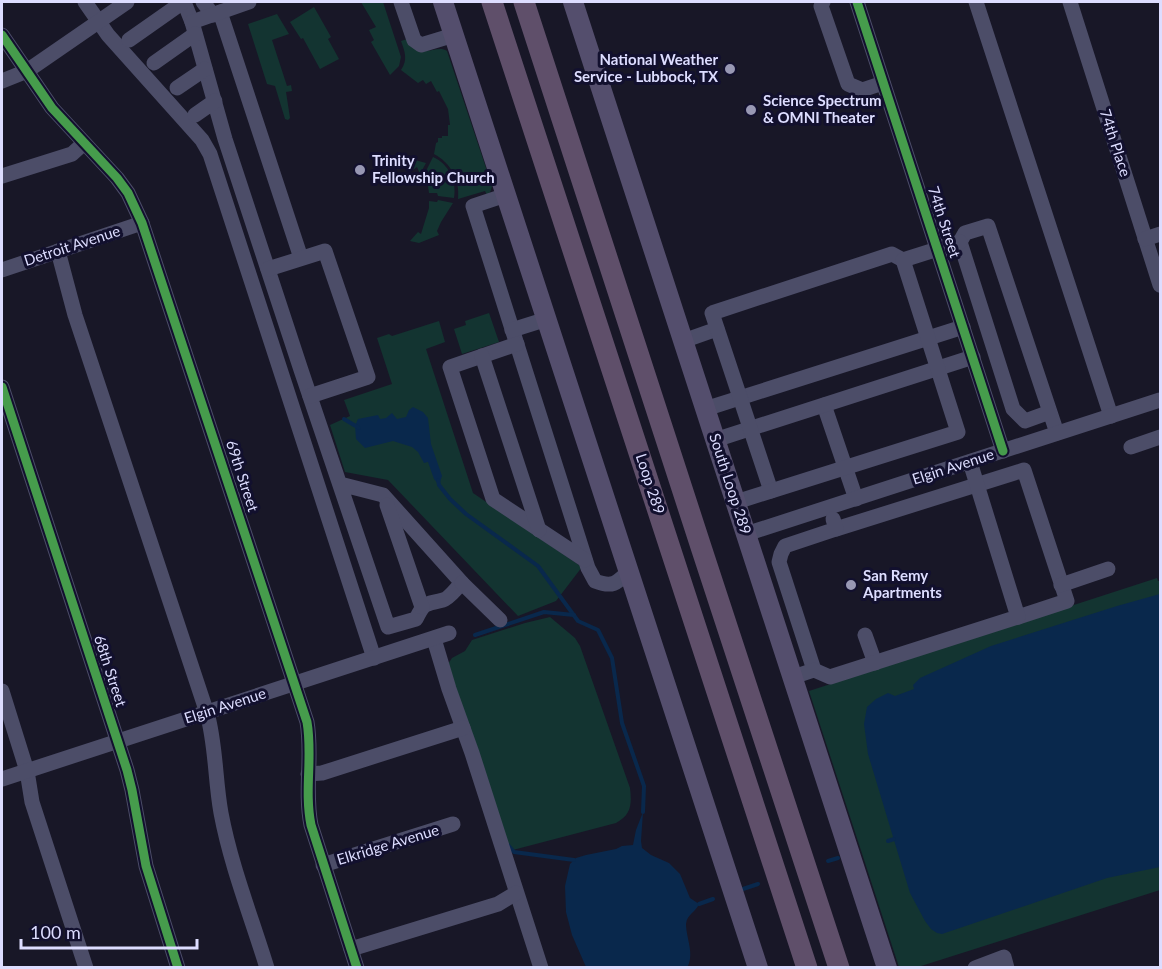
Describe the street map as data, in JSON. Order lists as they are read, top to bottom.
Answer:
{
  "streets": {
    "highway": ["Loop 289"],
    "main road": ["South Loop 289"],
    "street": [
      "74th Place",
      "74th Street",
      "Detroit Avenue",
      "Elgin Avenue",
      "69th Street",
      "68th Street",
      "Elkridge Avenue"
    ]
  },
  "crossings": [
    ["74th Street", "Elgin Avenue"],
    ["Detroit Avenue", "69th Street"],
    ["Elgin Avenue", "69th Street"],
    ["Elgin Avenue", "South Loop 289"],
    ["Elgin Avenue", "68th Street"],
    ["69th Street", "Elkridge Avenue"]
  ],
  "places": [
    "National Weather Service - Lubbock, TX",
    "Science Spectrum & OMNI Theater",
    "Trinity Fellowship Church",
    "San Remy Apartments"
  ],
  "scale_bar": "100 m"
}
